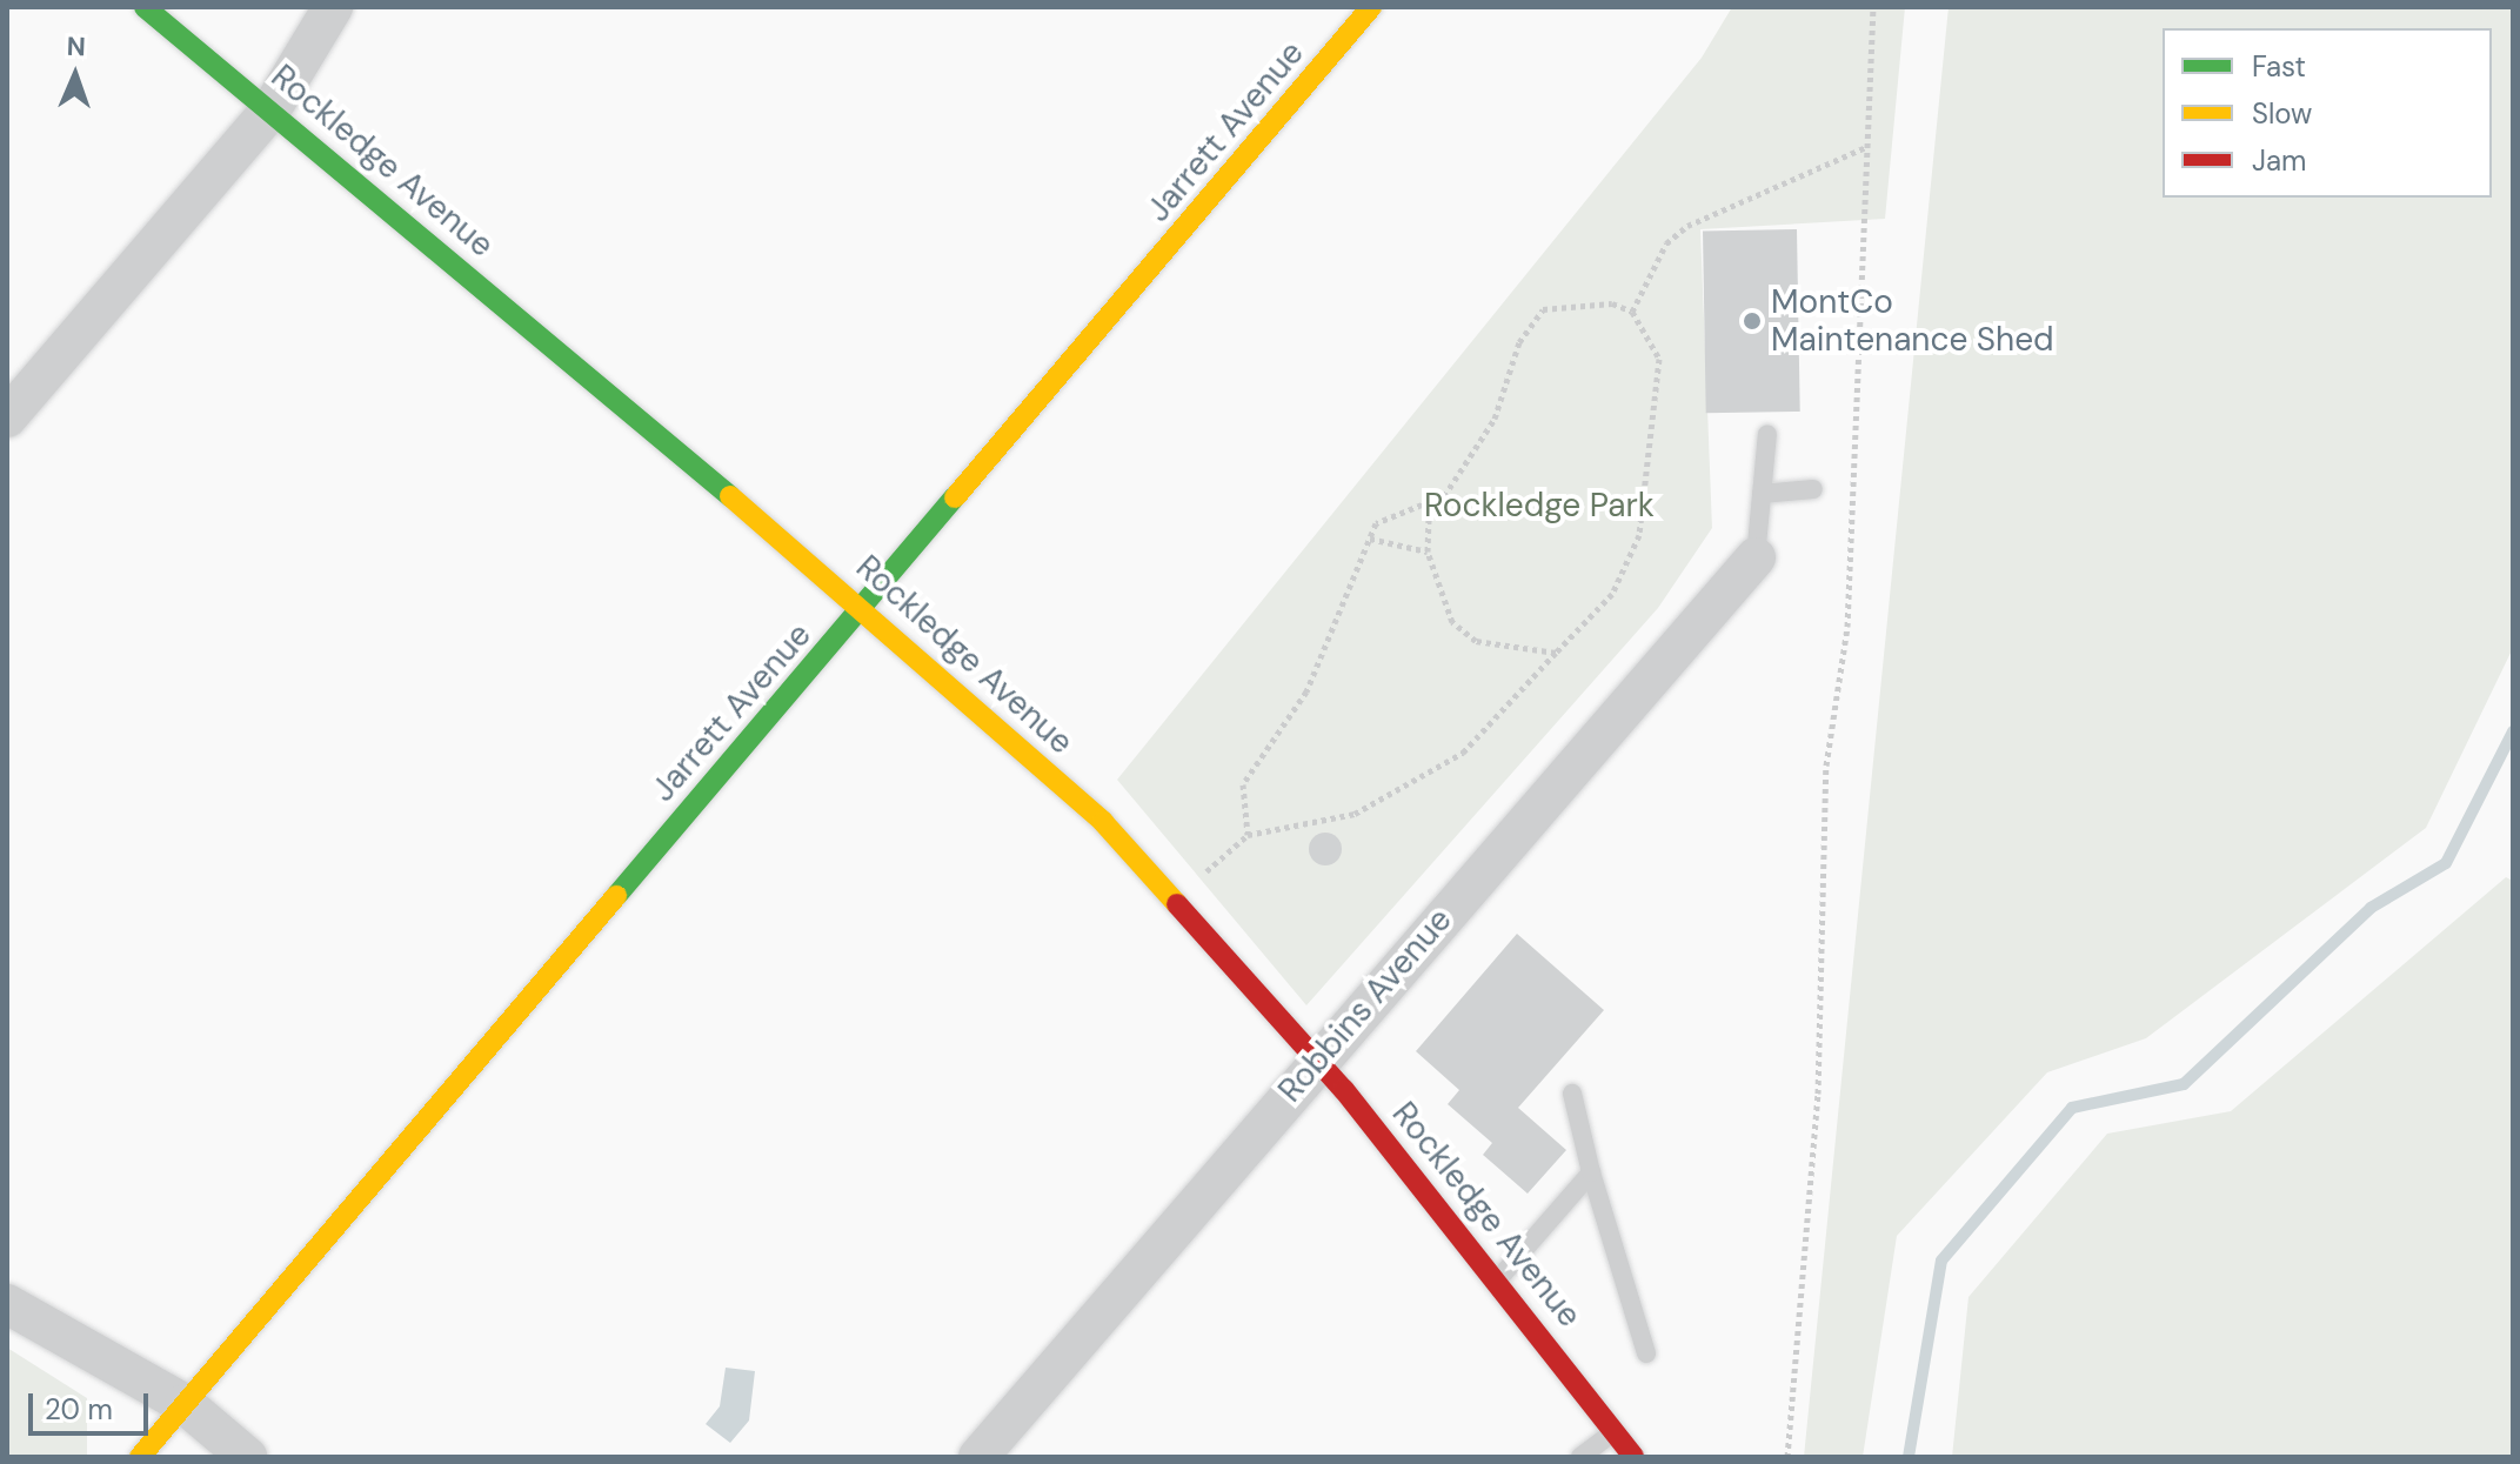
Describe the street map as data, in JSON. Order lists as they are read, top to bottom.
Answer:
{
  "streets": {
    "street": ["Jarrett Avenue", "Rockledge Avenue", "Robbins Avenue"]
  },
  "crossings": [
    ["Jarrett Avenue", "Rockledge Avenue"],
    ["Rockledge Avenue", "Robbins Avenue"]
  ],
  "parks": ["Rockledge Park"],
  "places": ["MontCo Maintenance Shed"],
  "legend": ["Fast", "Slow", "Jam"],
  "scale_bar": "20 m",
  "north": "top"
}
